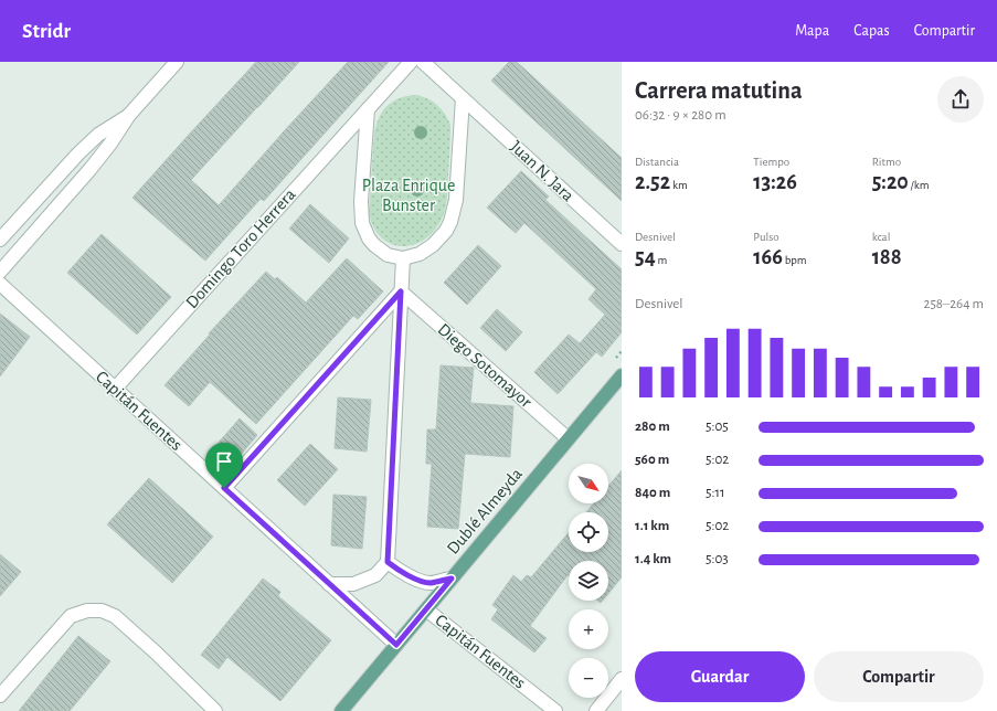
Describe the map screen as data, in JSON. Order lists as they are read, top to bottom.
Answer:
{
  "streets": {
    "main road": ["Dublé Almeyda"],
    "street": [
      "Juan N. Jara",
      "Domingo Toro Herrera",
      "Diego Sotomayor",
      "Capitán Fuentes"
    ]
  },
  "crossings": [
    ["Domingo Toro Herrera", "Capitán Fuentes"],
    ["Diego Sotomayor", "Dublé Almeyda"],
    ["Capitán Fuentes", "Dublé Almeyda"]
  ],
  "parks": ["Plaza Enrique Bunster"],
  "north": "bottom right",
  "page": {
    "header": "Stridr",
    "nav": ["Mapa", "Capas", "Compartir"],
    "heading": ["Carrera matutina", "06:32 · 9 × 280 m"],
    "stats": [
      ["Distancia", "2.52 km"],
      ["Tiempo", "13:26"],
      ["Ritmo", "5:20 /km"],
      ["Desnivel", "54 m"],
      ["Pulso", "166 bpm"],
      ["kcal", "188"]
    ],
    "chart": ["Desnivel", "258–264 m"],
    "list": [
      {
        "name": "280 m",
        "note": "5:05"
      },
      {
        "name": "560 m",
        "note": "5:02"
      },
      {
        "name": "840 m",
        "note": "5:11"
      },
      {
        "name": "1.1 km",
        "note": "5:02"
      },
      {
        "name": "1.4 km",
        "note": "5:03"
      }
    ],
    "map_buttons": ["+", "−"],
    "buttons": ["Guardar", "Compartir"]
  }
}
